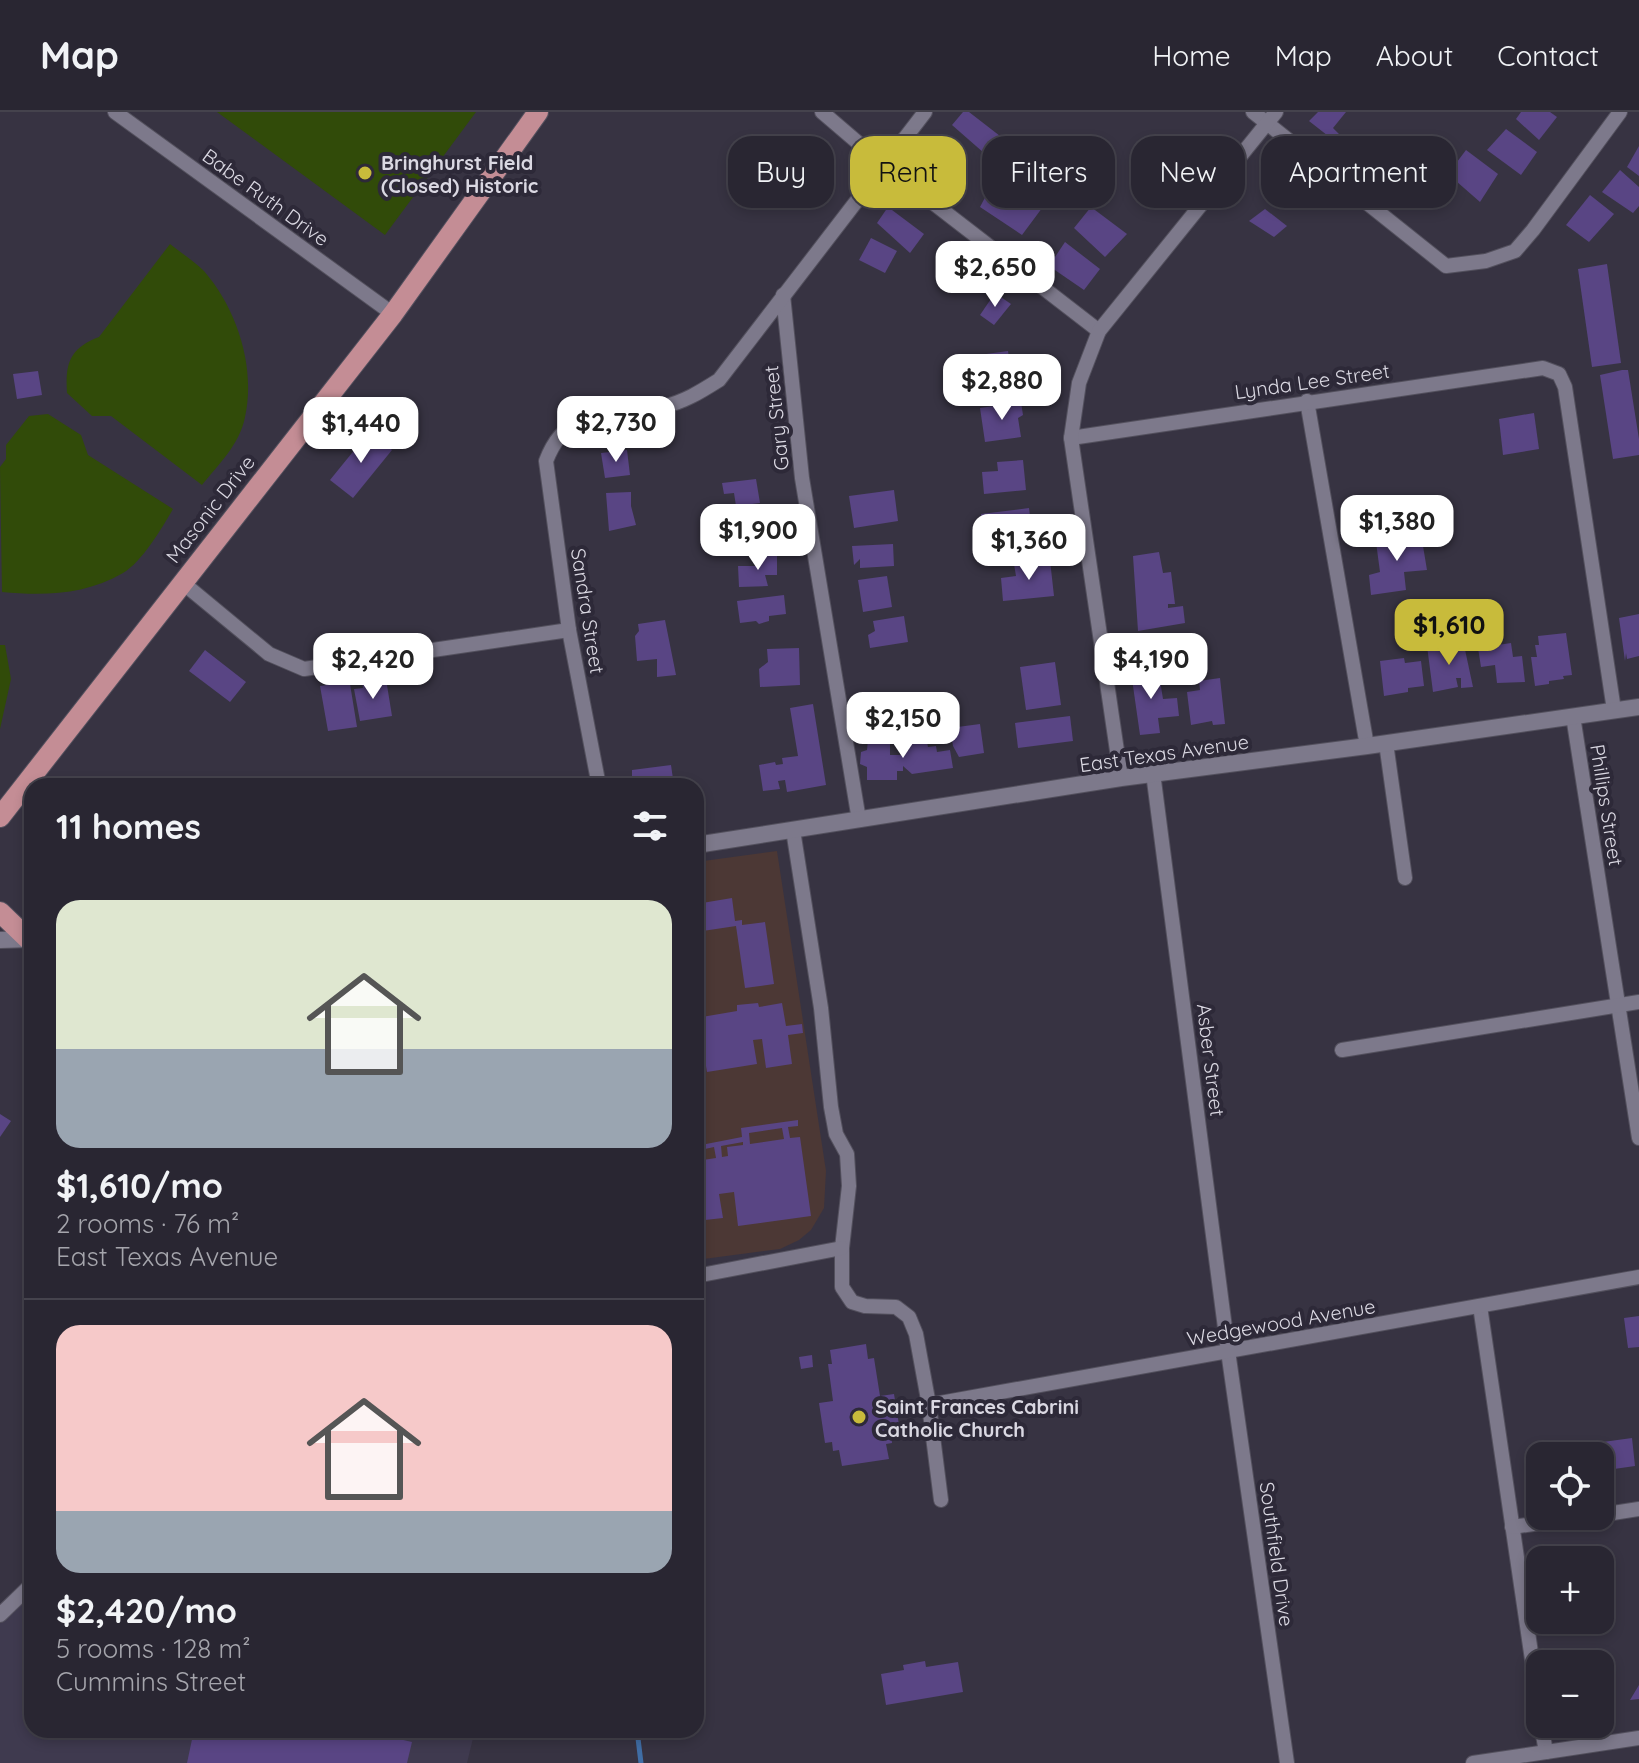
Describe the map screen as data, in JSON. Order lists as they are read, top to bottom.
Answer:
{
  "streets": {
    "main road": ["Masonic Drive"],
    "street": [
      "Babe Ruth Drive",
      "Lynda Lee Street",
      "Gary Street",
      "Sandra Street",
      "East Texas Avenue",
      "Phillips Street",
      "Asber Street",
      "Wedgewood Avenue",
      "Southfield Drive"
    ]
  },
  "crossings": [
    ["Babe Ruth Drive", "Masonic Drive"],
    ["Lynda Lee Street", "East Texas Avenue"],
    ["Gary Street", "Sandra Street"],
    ["Gary Street", "East Texas Avenue"],
    ["East Texas Avenue", "Phillips Street"],
    ["East Texas Avenue", "Asber Street"],
    ["Asber Street", "Wedgewood Avenue"],
    ["Asber Street", "Southfield Drive"],
    ["Wedgewood Avenue", "Southfield Drive"]
  ],
  "places": ["Bringhurst Field (Closed) Historic", "Saint Frances Cabrini Catholic Church"],
  "page": {
    "header": "Map",
    "nav": [
      "Home",
      "Map",
      "About",
      "Contact"
    ],
    "chip": [
      "Buy",
      "Rent",
      "Filters",
      "New",
      "Apartment"
    ],
    "price": [
      "$2,650",
      "$2,880",
      "$2,730",
      "$1,440",
      "$1,380",
      "$1,900",
      "$1,360",
      "$1,610",
      "$2,420",
      "$4,190",
      "$2,150"
    ],
    "heading": "11 homes",
    "list": [
      {
        "name": "$1,610/mo",
        "note": "2 rooms · 76 m² · East Texas Avenue"
      },
      {
        "name": "$2,420/mo",
        "note": "5 rooms · 128 m² · Cummins Street"
      }
    ],
    "map_buttons": ["+", "−"]
  }
}
